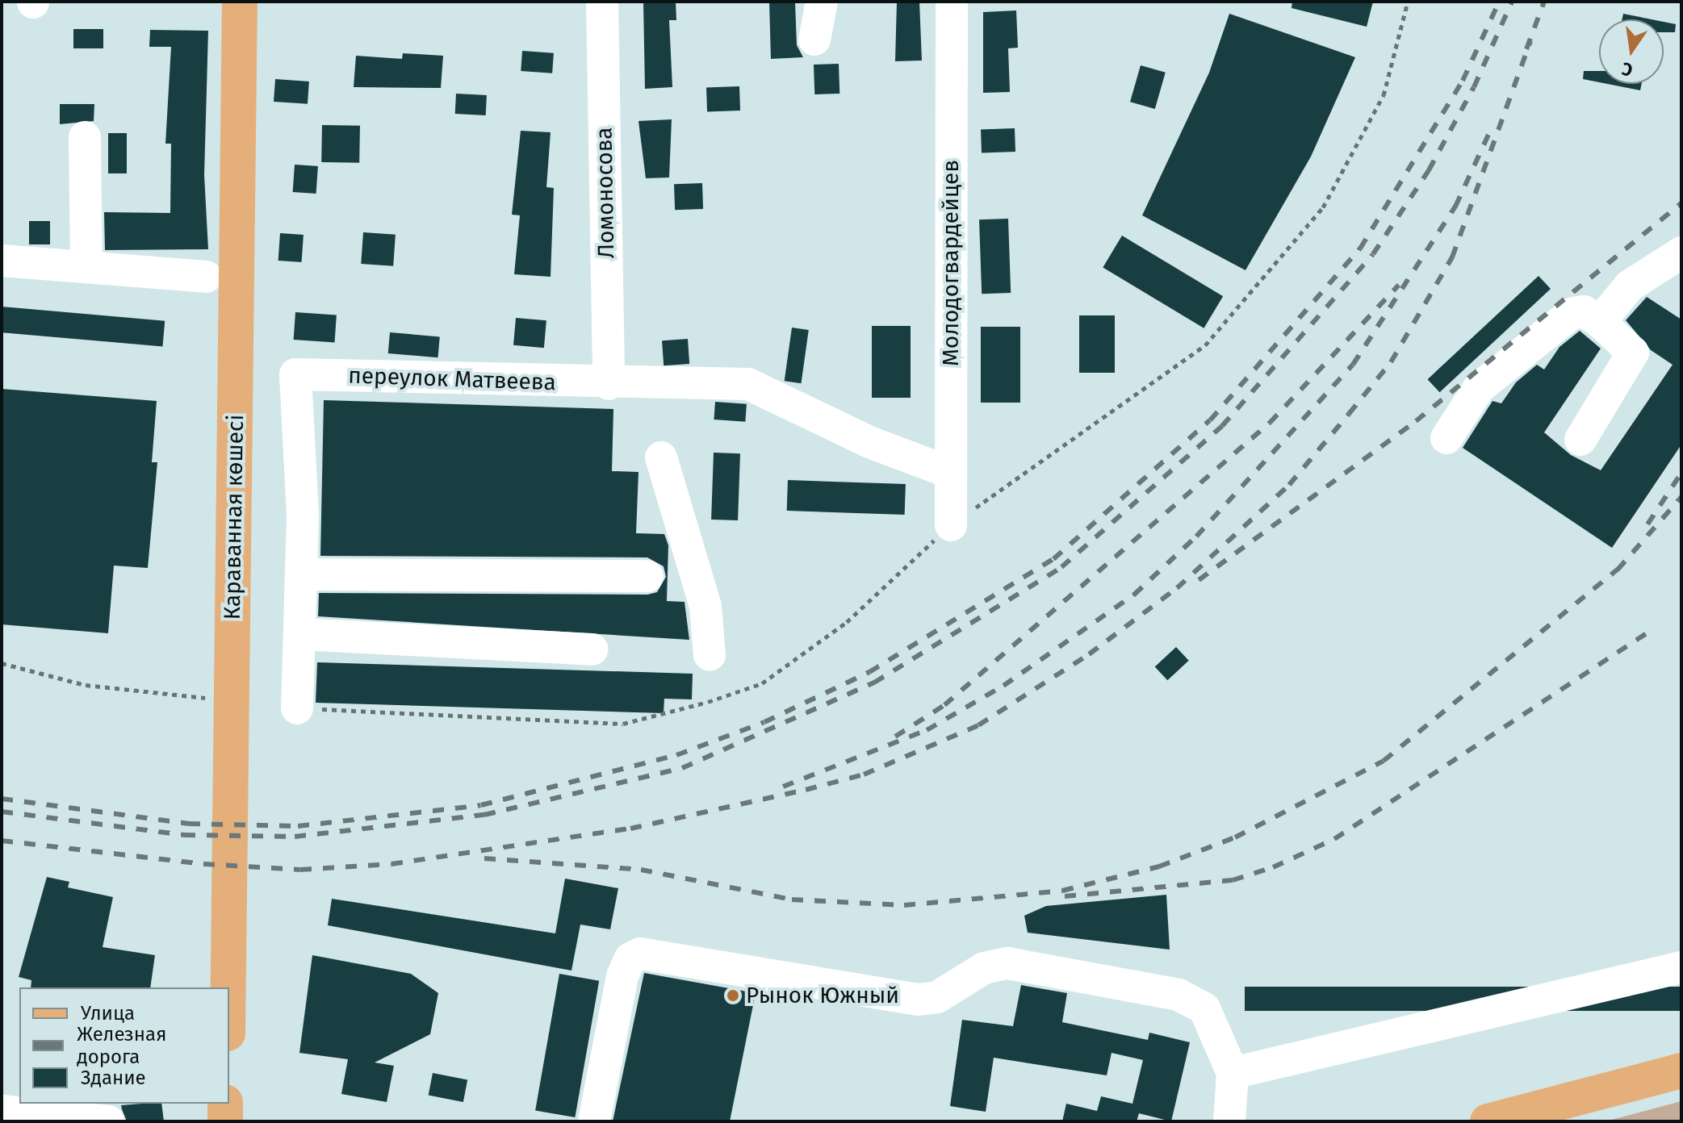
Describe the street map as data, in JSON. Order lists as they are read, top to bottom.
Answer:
{
  "streets": {
    "main road": ["Караванная көшесі"],
    "street": ["Ломоносова", "Молодогвардейцев", "переулок Матвеева"]
  },
  "crossings": [
    ["Ломоносова", "переулок Матвеева"],
    ["Молодогвардейцев", "переулок Матвеева"]
  ],
  "places": ["Рынок Южный"],
  "legend": ["Улица", "Железная дорога", "Здание"],
  "north": "bottom"
}
